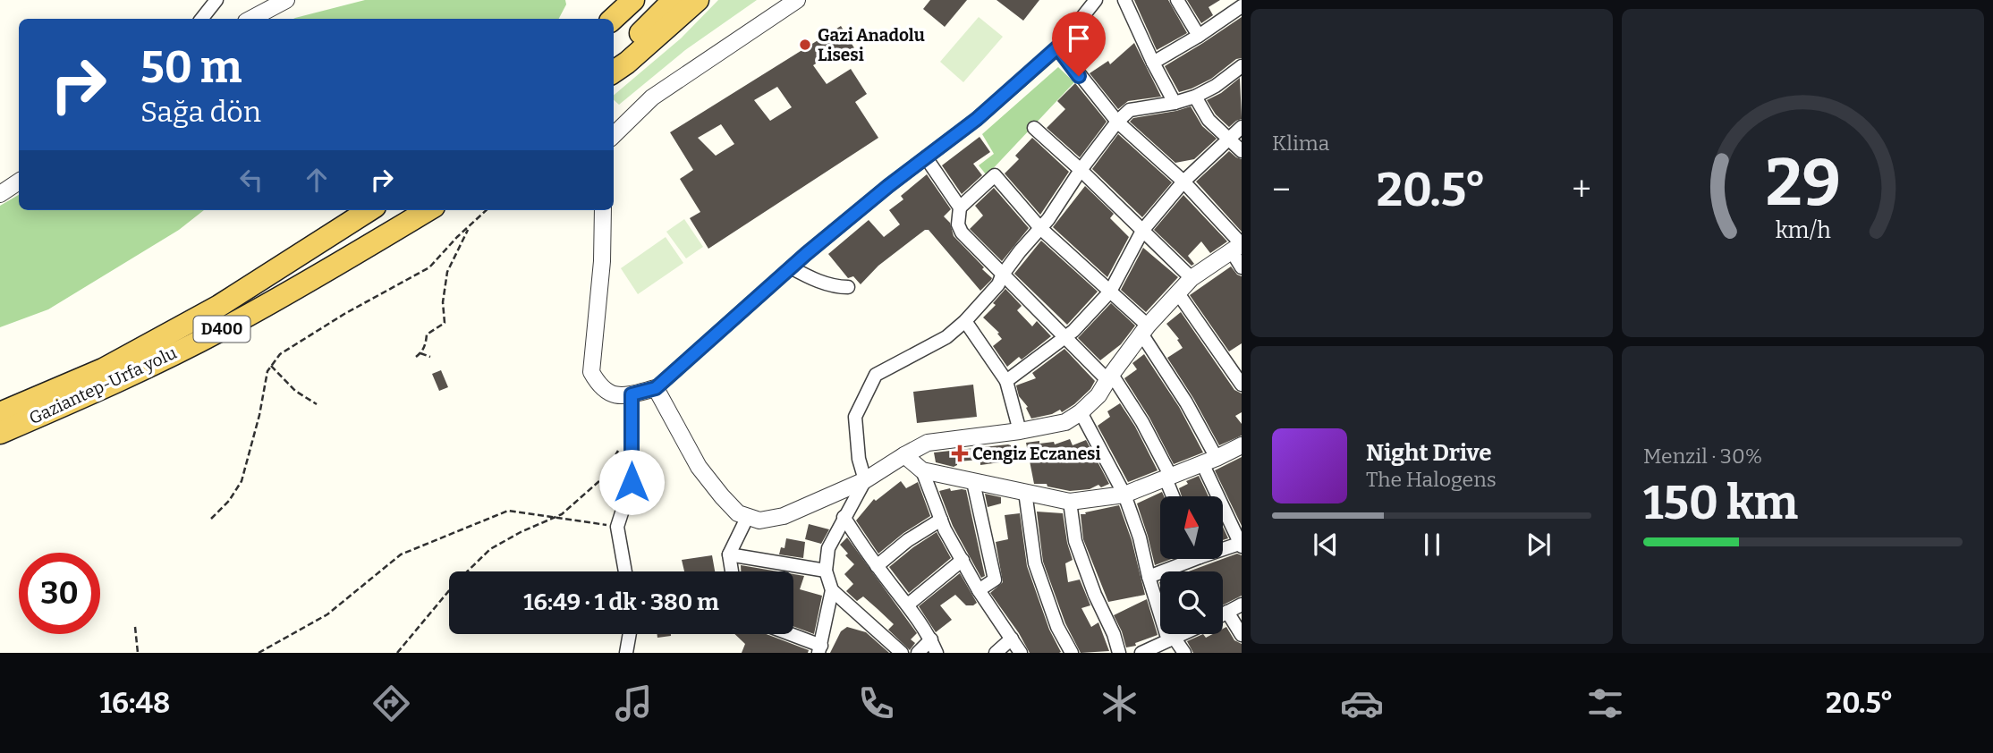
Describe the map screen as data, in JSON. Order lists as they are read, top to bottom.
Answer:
{
  "streets": {
    "highway": ["D400", "Gaziantep-Urfa yolu"]
  },
  "places": {
    "other": ["Gazi Anadolu Lisesi"],
    "health": ["Cengiz Eczanesi"]
  },
  "north": "top",
  "page": {
    "tile": [
      "Klima",
      ["Menzil · 30%", "150 km"]
    ],
    "turn": ["50 m", "Sağa dön"],
    "heat": ["−", "20.5°", "+"],
    "song": ["Night Drive", "The Halogens"],
    "limit": "30",
    "trip": "16:49 · 1 dk · 380 m",
    "tabs": ["16:48", "20.5°"],
    "gauge": ["29", "km/h"]
  }
}
